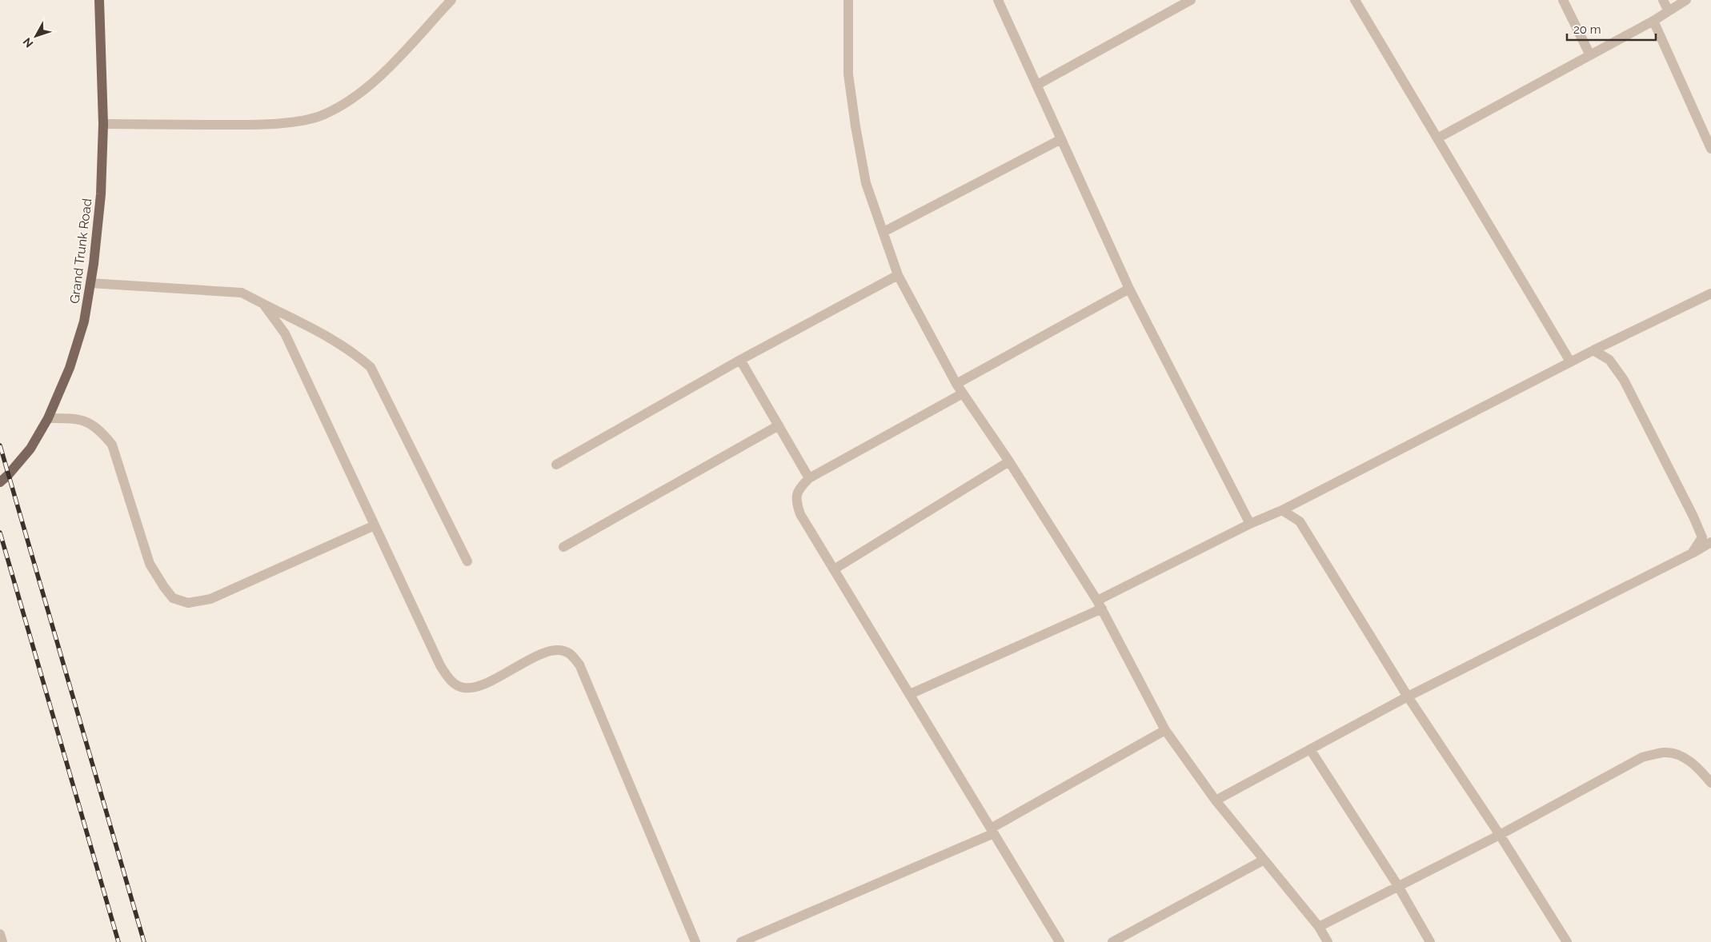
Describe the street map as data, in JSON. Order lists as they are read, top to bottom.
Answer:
{
  "streets": {
    "main road": ["Grand Trunk Road"]
  },
  "scale_bar": "20 m",
  "north": "bottom left"
}
